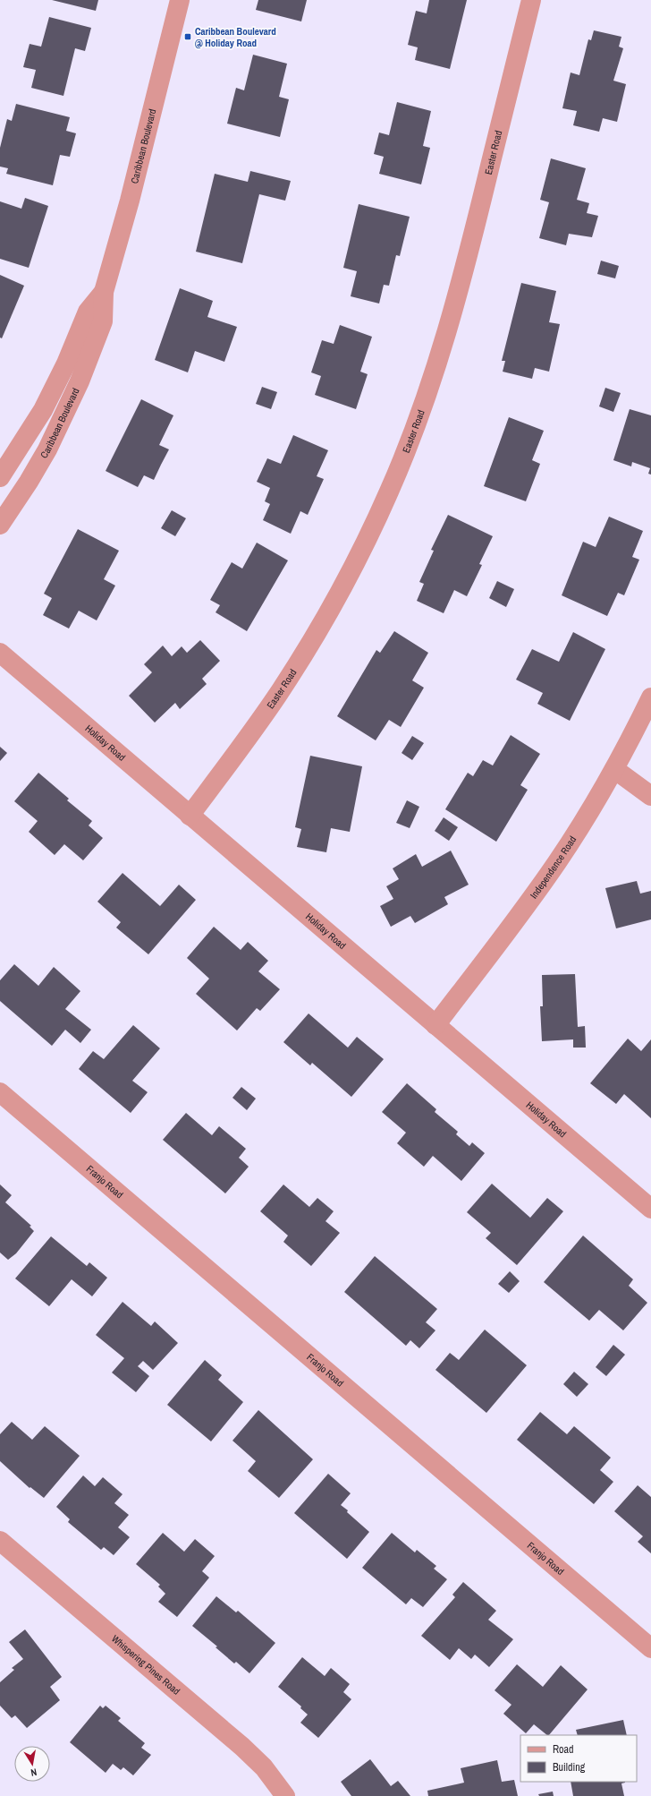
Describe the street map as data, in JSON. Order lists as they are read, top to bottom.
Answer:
{
  "streets": {
    "street": [
      "Caribbean Boulevard",
      "Easter Road",
      "Holiday Road",
      "Independence Road",
      "Franjo Road",
      "Whispering Pines Road"
    ]
  },
  "crossings": [
    ["Easter Road", "Holiday Road"],
    ["Holiday Road", "Independence Road"]
  ],
  "places": {
    "transit": ["Caribbean Boulevard @ Holiday Road"]
  },
  "legend": ["Road", "Building"],
  "north": "bottom"
}
